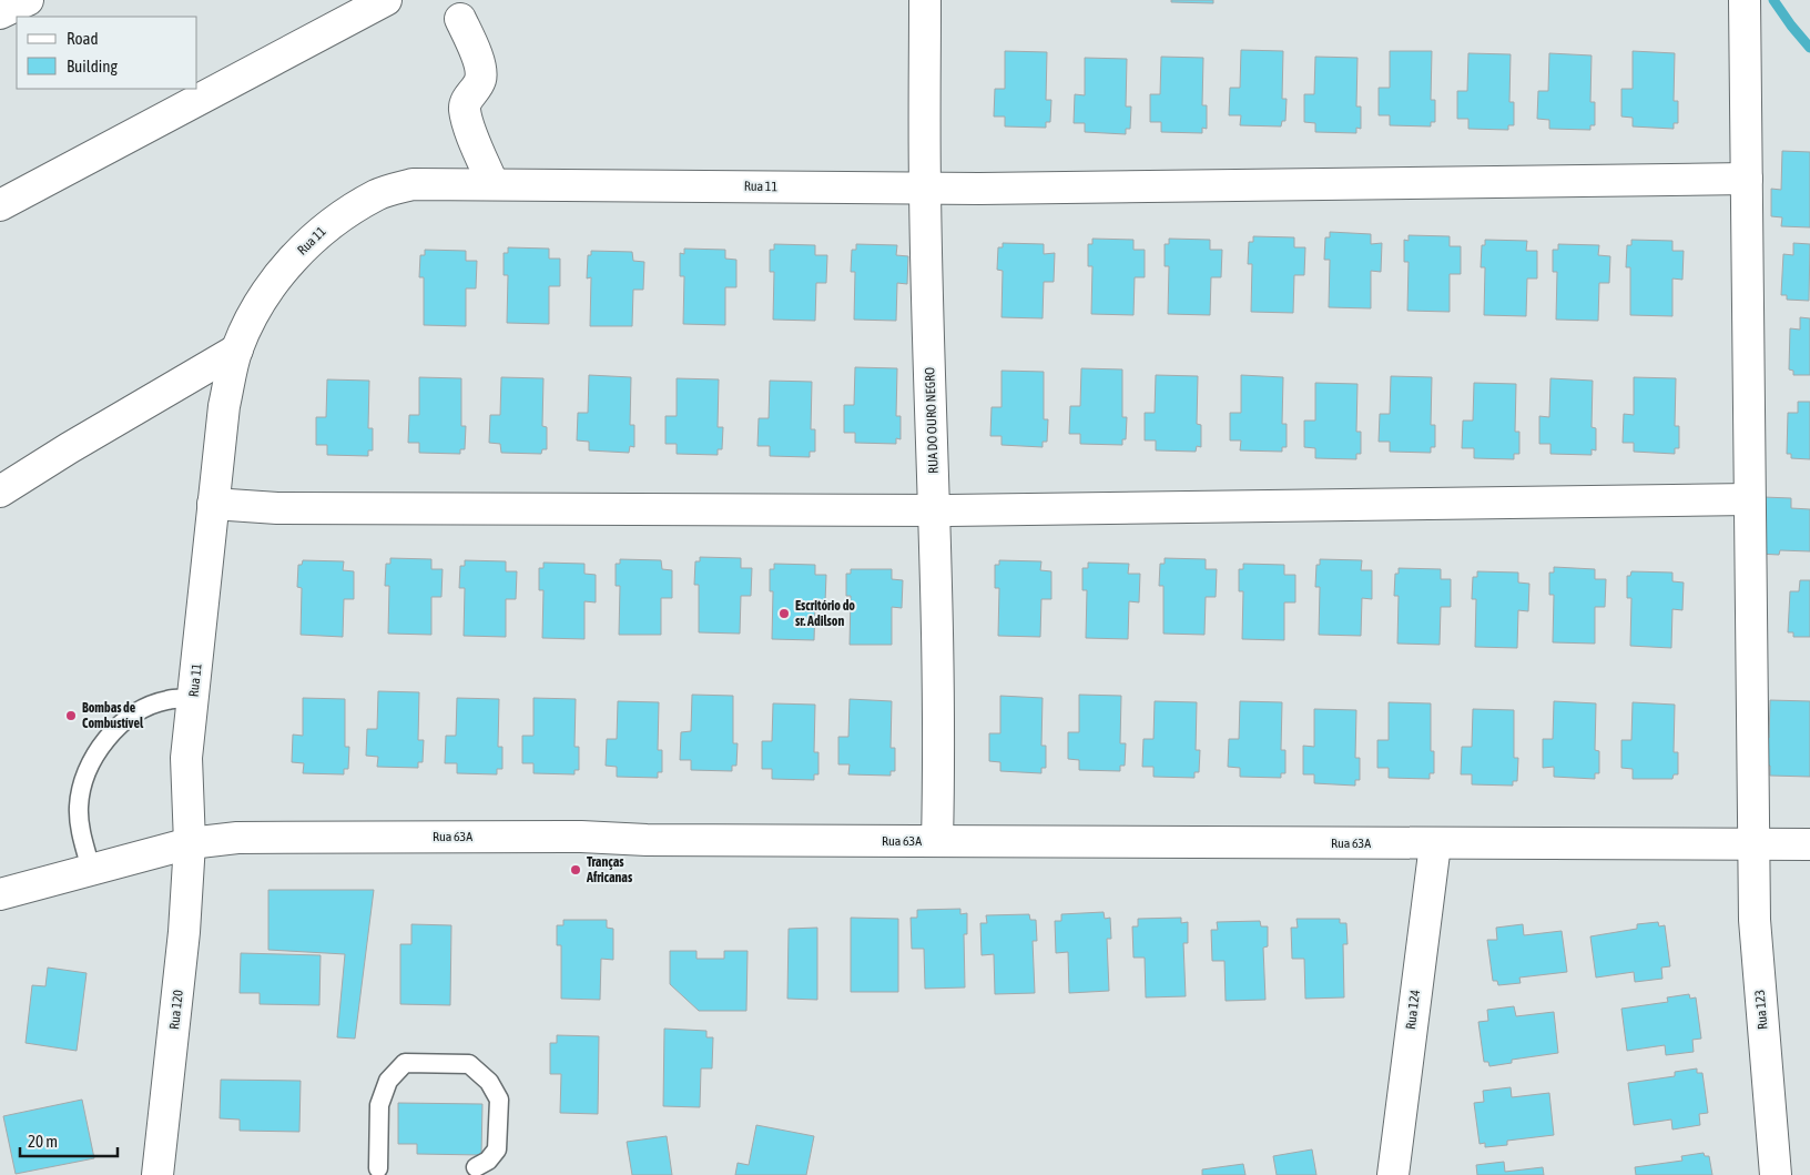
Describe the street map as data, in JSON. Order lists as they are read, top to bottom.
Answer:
{
  "streets": {
    "street": [
      "Rua 11",
      "RUA DO OURO NEGRO",
      "Rua 63A",
      "Rua 120",
      "Rua 124",
      "Rua 123"
    ]
  },
  "crossings": [
    ["Rua 11", "RUA DO OURO NEGRO"],
    ["Rua 11", "Rua 63A"],
    ["Rua 11", "Rua 120"],
    ["Rua 11", "Rua 123"],
    ["RUA DO OURO NEGRO", "Rua 63A"],
    ["Rua 63A", "Rua 120"],
    ["Rua 63A", "Rua 124"],
    ["Rua 63A", "Rua 123"]
  ],
  "places": ["Escritório do sr. Adilson", "Bombas de Combustível", "Tranças Africanas"],
  "legend": ["Road", "Building"],
  "scale_bar": "20 m"
}
